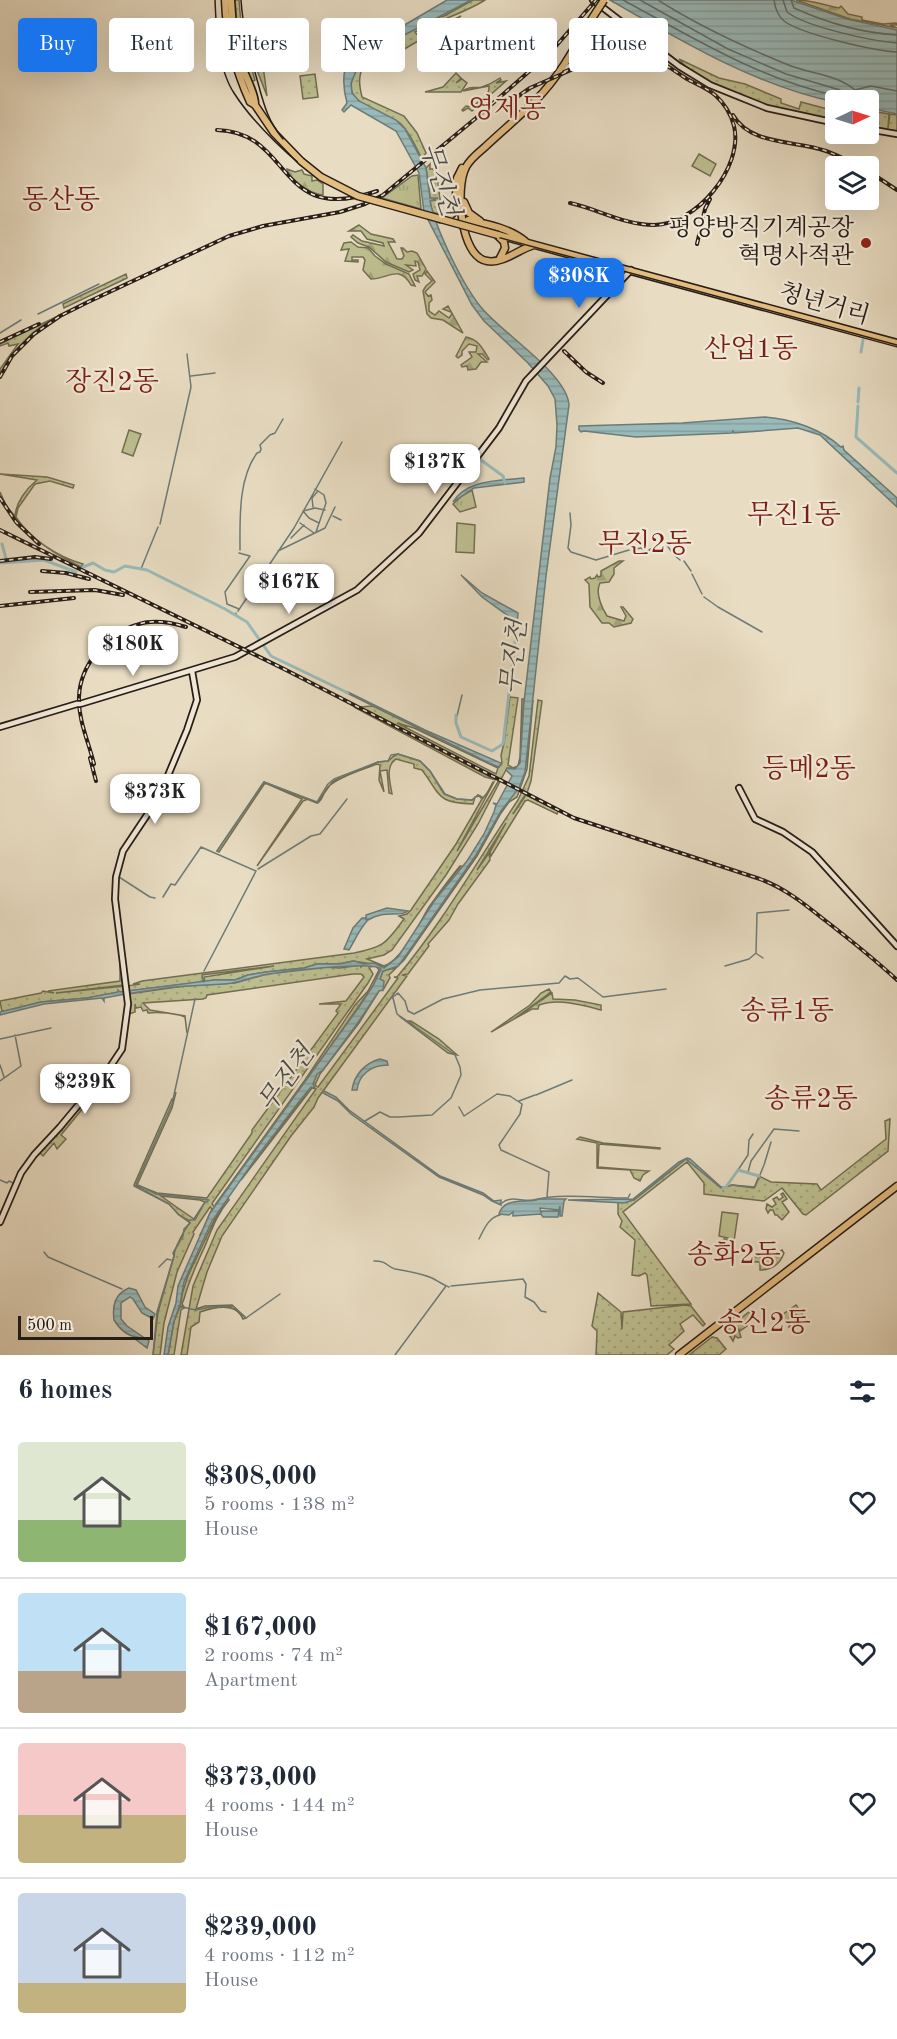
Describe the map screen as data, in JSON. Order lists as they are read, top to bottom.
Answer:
{
  "streets": {
    "main road": ["청년거리"]
  },
  "districts": [
    "영제동",
    "동산동",
    "산업1동",
    "장진2동",
    "무진1동",
    "무진2동",
    "등메2동",
    "송류1동",
    "송류2동",
    "송화2동",
    "송신2동"
  ],
  "water": ["무진천"],
  "places": ["평양방직기계공장 혁명사적관"],
  "scale_bar": "500 m",
  "north": "right",
  "page": {
    "chip": [
      "Buy",
      "Rent",
      "Filters",
      "New",
      "Apartment",
      "House"
    ],
    "price": [
      "$308K",
      "$137K",
      "$167K",
      "$180K",
      "$373K",
      "$239K"
    ],
    "scale": "500 m",
    "heading": "6 homes",
    "list": [
      {
        "name": "$308,000",
        "note": "5 rooms · 138 m² · House"
      },
      {
        "name": "$167,000",
        "note": "2 rooms · 74 m² · Apartment"
      },
      {
        "name": "$373,000",
        "note": "4 rooms · 144 m² · House"
      },
      {
        "name": "$239,000",
        "note": "4 rooms · 112 m² · House"
      }
    ]
  }
}
